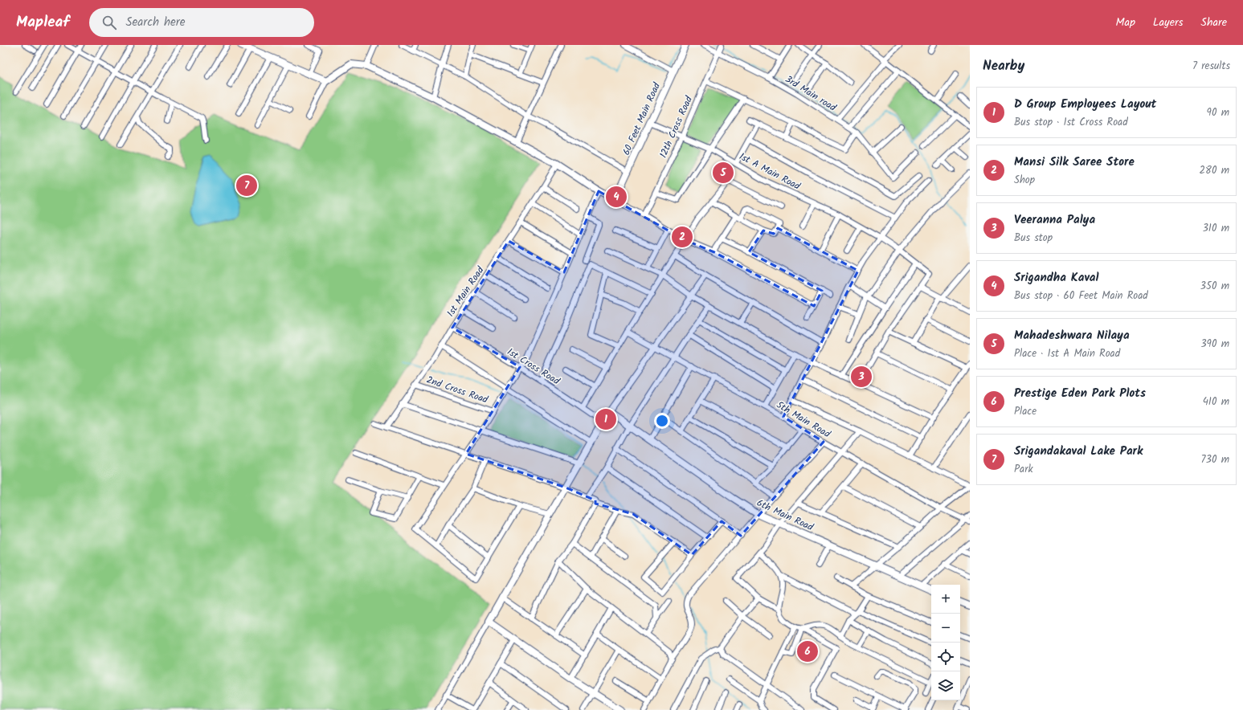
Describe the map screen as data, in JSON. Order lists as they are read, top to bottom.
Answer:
{
  "streets": {
    "street": [
      "3rd Main road",
      "60 Feet Main Road",
      "12th Cross Road",
      "1st A Main Road",
      "1st Main Road",
      "1st Cross Road",
      "2nd Cross Road",
      "5th Main Road",
      "6th Main Road"
    ]
  },
  "crossings": [
    ["3rd Main road", "12th Cross Road"],
    ["60 Feet Main Road", "1st A Main Road"],
    ["12th Cross Road", "1st A Main Road"],
    ["1st Main Road", "1st Cross Road"],
    ["1st Main Road", "2nd Cross Road"]
  ],
  "page": {
    "header": "Mapleaf",
    "search": "Search here",
    "nav": ["Map", "Layers", "Share"],
    "heading": ["Nearby", "7 results"],
    "list": [
      {
        "mark": "1",
        "name": "D Group Employees Layout",
        "note": "Bus stop · 1st Cross Road",
        "value": "90 m"
      },
      {
        "mark": "2",
        "name": "Mansi Silk Saree Store",
        "note": "Shop",
        "value": "280 m"
      },
      {
        "mark": "3",
        "name": "Veeranna Palya",
        "note": "Bus stop",
        "value": "310 m"
      },
      {
        "mark": "4",
        "name": "Srigandha Kaval",
        "note": "Bus stop · 60 Feet Main Road",
        "value": "350 m"
      },
      {
        "mark": "5",
        "name": "Mahadeshwara Nilaya",
        "note": "Place · 1st A Main Road",
        "value": "390 m"
      },
      {
        "mark": "6",
        "name": "Prestige Eden Park Plots",
        "note": "Place",
        "value": "410 m"
      },
      {
        "mark": "7",
        "name": "Srigandakaval Lake Park",
        "note": "Park",
        "value": "730 m"
      }
    ],
    "pins": [
      "5",
      "7",
      "4",
      "2",
      "3",
      "1",
      "6"
    ],
    "map_buttons": ["+", "−"]
  }
}
